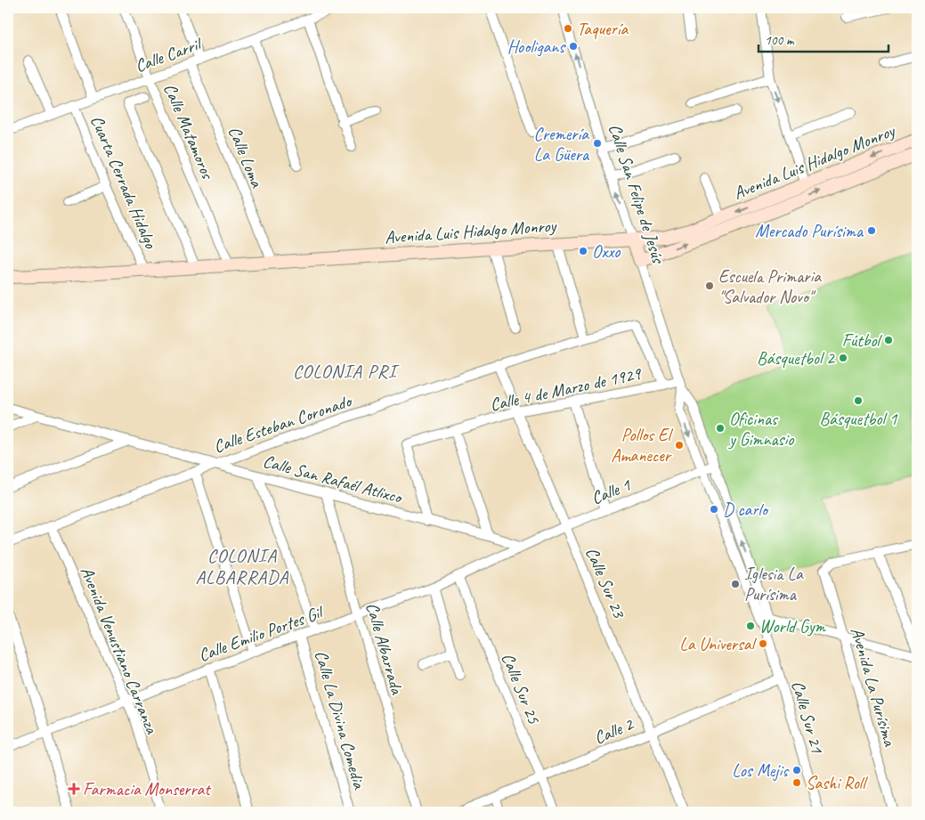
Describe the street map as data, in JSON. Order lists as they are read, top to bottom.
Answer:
{
  "streets": {
    "street": [
      "Calle Carril",
      "Calle Matamoros",
      "Calle Loma",
      "Avenida Luis Hidalgo Monroy",
      "Cuarta Cerrada Hidalgo",
      "Calle San Felipe de Jesús",
      "Calle 4 de Marzo de 1929",
      "Calle Esteban Coronado",
      "Calle San Rafaél Atlixco",
      "Calle 1",
      "Calle Sur 23",
      "Calle Emilio Portes Gil",
      "Calle Albarrada",
      "Avenida Venustiano Carranza",
      "Avenida La Purísima",
      "Calle Sur 25",
      "Calle Sur 21",
      "Calle La Divina Comedia",
      "Calle 2"
    ]
  },
  "crossings": [
    ["Calle Carril", "Calle Matamoros"],
    ["Calle Carril", "Calle Loma"],
    ["Calle Carril", "Cuarta Cerrada Hidalgo"],
    ["Calle Matamoros", "Avenida Luis Hidalgo Monroy"],
    ["Calle Loma", "Avenida Luis Hidalgo Monroy"],
    ["Avenida Luis Hidalgo Monroy", "Cuarta Cerrada Hidalgo"],
    ["Avenida Luis Hidalgo Monroy", "Calle San Felipe de Jesús"],
    ["Calle San Felipe de Jesús", "Calle 4 de Marzo de 1929"],
    ["Calle San Felipe de Jesús", "Calle 1"],
    ["Calle San Felipe de Jesús", "Calle Sur 21"],
    ["Calle 4 de Marzo de 1929", "Calle Esteban Coronado"],
    ["Calle 4 de Marzo de 1929", "Calle San Rafaél Atlixco"],
    ["Calle 4 de Marzo de 1929", "Calle Sur 23"],
    ["Calle Esteban Coronado", "Calle San Rafaél Atlixco"],
    ["Calle Esteban Coronado", "Calle Sur 23"],
    ["Calle Esteban Coronado", "Avenida Venustiano Carranza"],
    ["Calle San Rafaél Atlixco", "Calle 1"],
    ["Calle San Rafaél Atlixco", "Calle Emilio Portes Gil"],
    ["Calle San Rafaél Atlixco", "Calle Albarrada"],
    ["Calle 1", "Calle Sur 23"],
    ["Calle 1", "Calle Emilio Portes Gil"],
    ["Calle Sur 23", "Calle 2"],
    ["Calle Emilio Portes Gil", "Calle Albarrada"],
    ["Calle Emilio Portes Gil", "Avenida Venustiano Carranza"],
    ["Calle Emilio Portes Gil", "Calle Sur 25"],
    ["Calle Emilio Portes Gil", "Calle La Divina Comedia"],
    ["Calle Sur 25", "Calle 2"],
    ["Calle Sur 21", "Calle 2"]
  ],
  "districts": ["COLONIA PRI", "COLONIA ALBARRADA"],
  "places": {
    "other": [
      "Taquería",
      "Hooligans",
      "Cremería La Güera",
      "Mercado Purísima",
      "Oxxo",
      "Escuela Primaria \"Salvador Novo\"",
      "Fútbol",
      "Básquetbol 2",
      "Básquetbol 1",
      "Oficinas y Gimnasio",
      "Pollos El Amanecer",
      "D carlo",
      "Iglesia La Purísima",
      "World Gym",
      "La Universal",
      "Los Mejis",
      "Sashi Roll"
    ],
    "health": ["Farmacia Monserrat"]
  },
  "scale_bar": "100 m"
}
